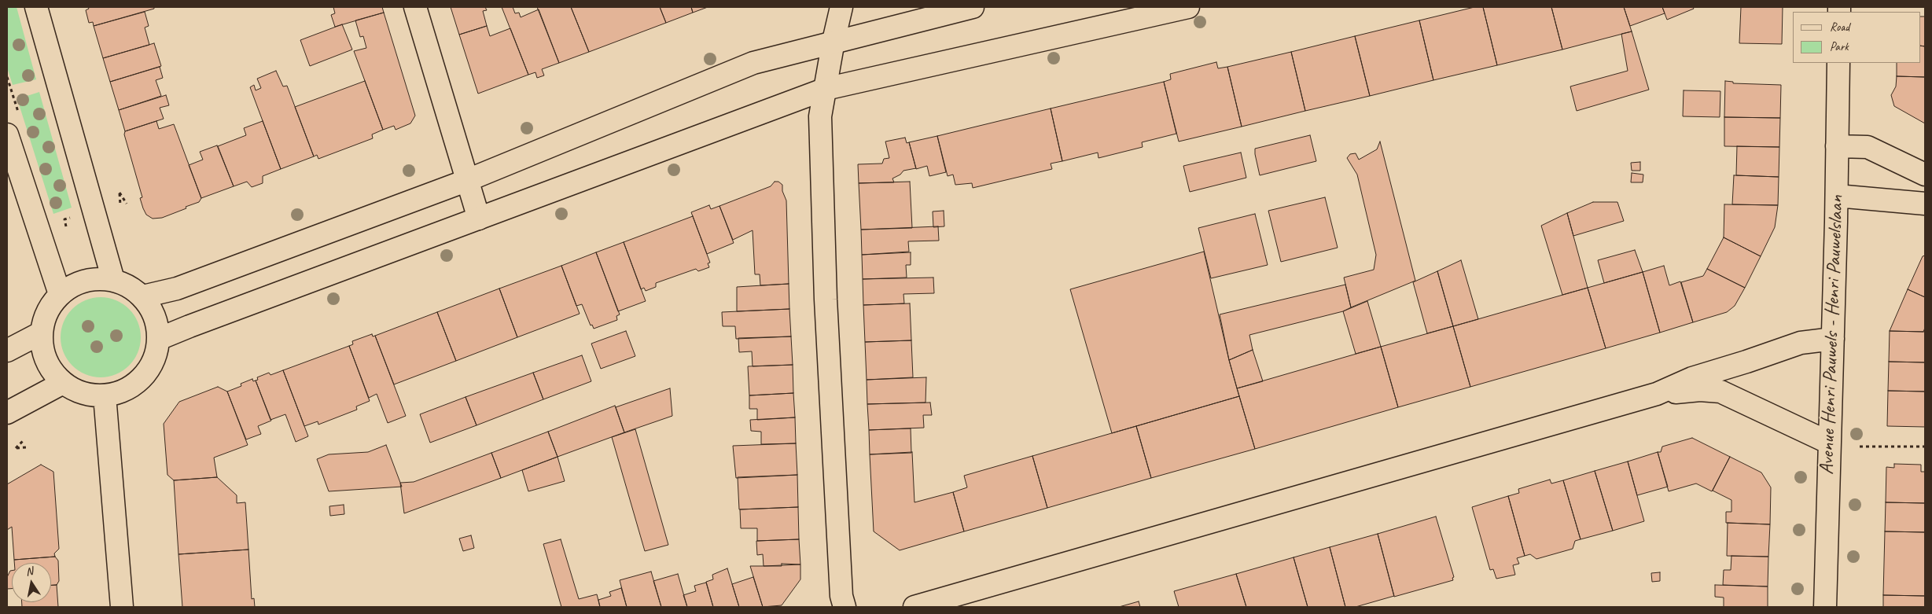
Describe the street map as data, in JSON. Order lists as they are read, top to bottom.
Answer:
{
  "streets": {
    "street": ["Avenue Henri Pauwels - Henri Pauwelslaan"]
  },
  "legend": ["Road", "Park"],
  "north": "top"
}
